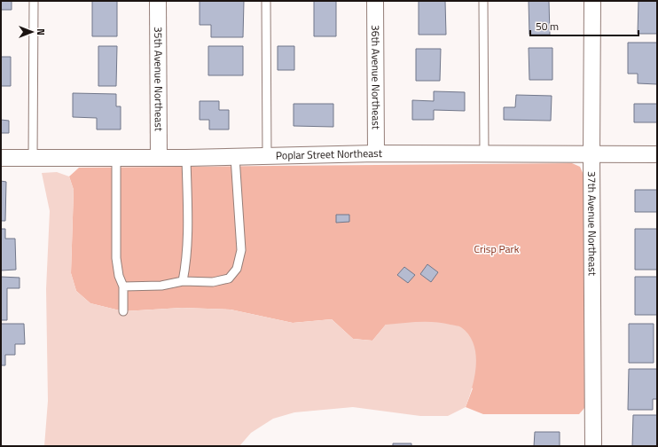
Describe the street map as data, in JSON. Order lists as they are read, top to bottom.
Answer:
{
  "streets": {
    "street": [
      "36th Avenue Northeast",
      "35th Avenue Northeast",
      "Poplar Street Northeast",
      "37th Avenue Northeast"
    ]
  },
  "crossings": [
    ["36th Avenue Northeast", "Poplar Street Northeast"],
    ["35th Avenue Northeast", "Poplar Street Northeast"],
    ["Poplar Street Northeast", "37th Avenue Northeast"]
  ],
  "parks": ["Crisp Park"],
  "scale_bar": "50 m",
  "north": "right"
}
